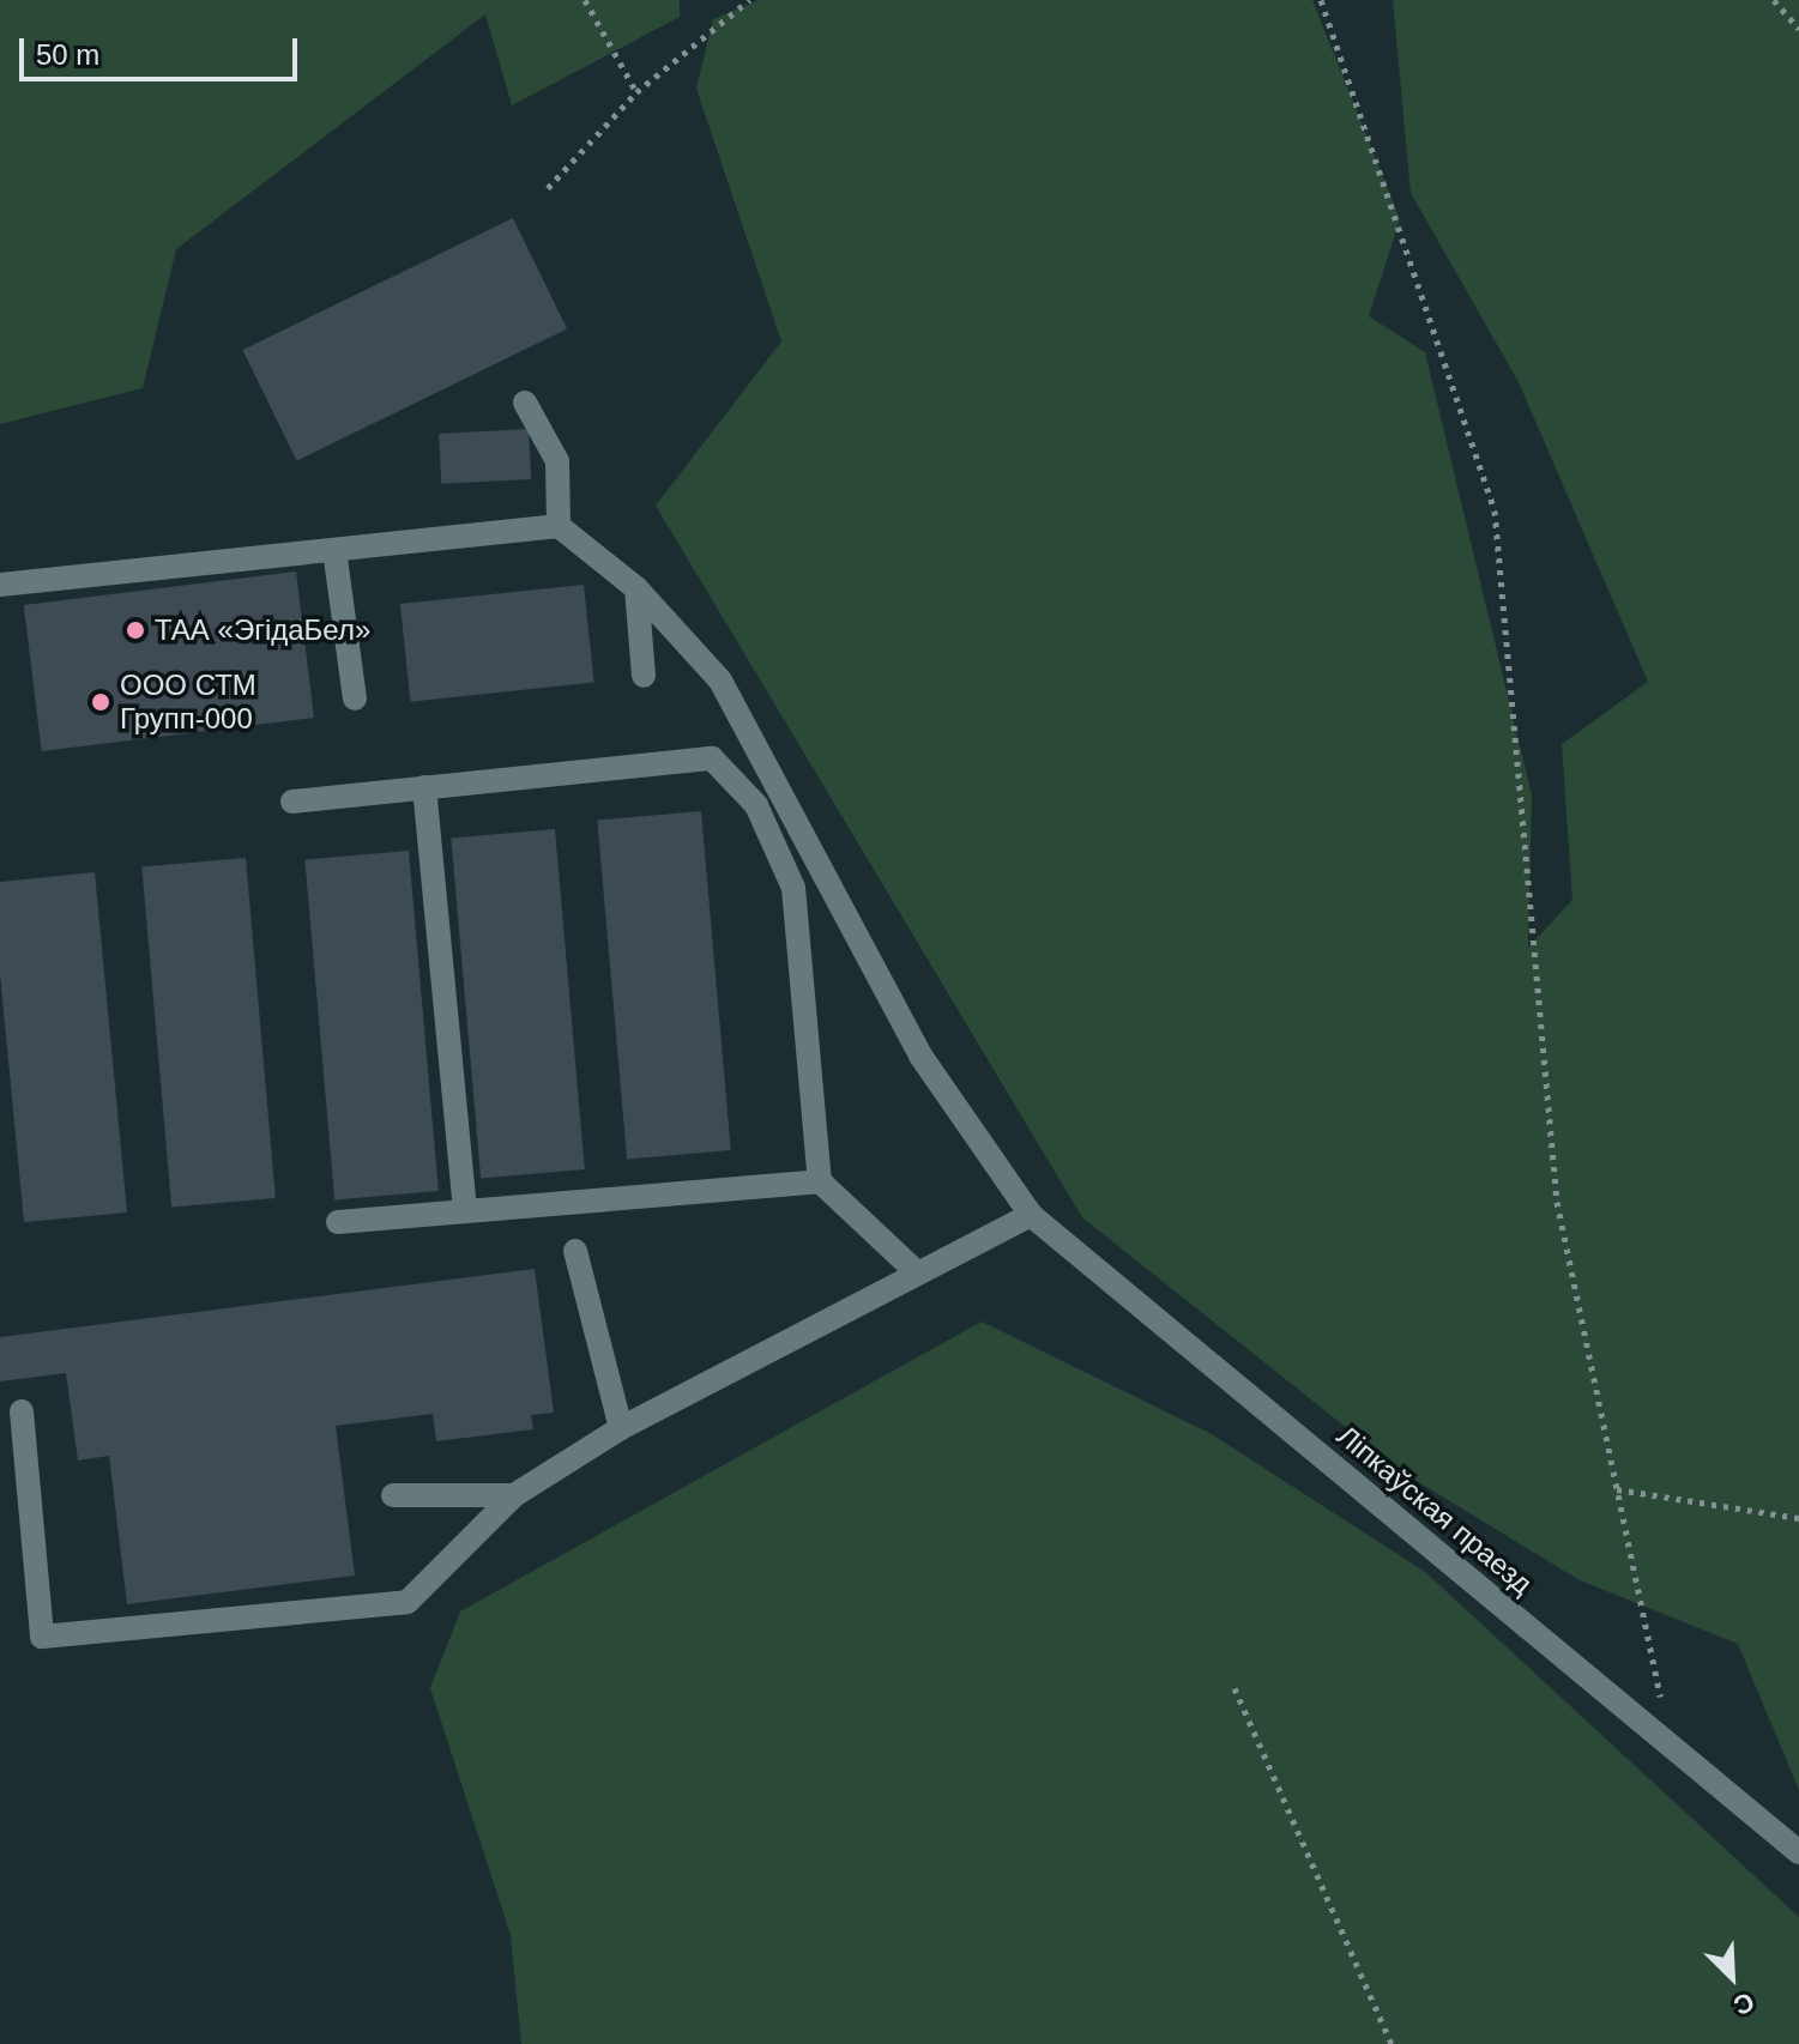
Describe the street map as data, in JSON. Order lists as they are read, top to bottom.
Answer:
{
  "streets": {
    "street": ["Ліпкаўская праезд"]
  },
  "places": ["ТАА «ЭгідаБел»", "ООО СТМ Групп-000"],
  "scale_bar": "50 m",
  "north": "bottom right"
}
